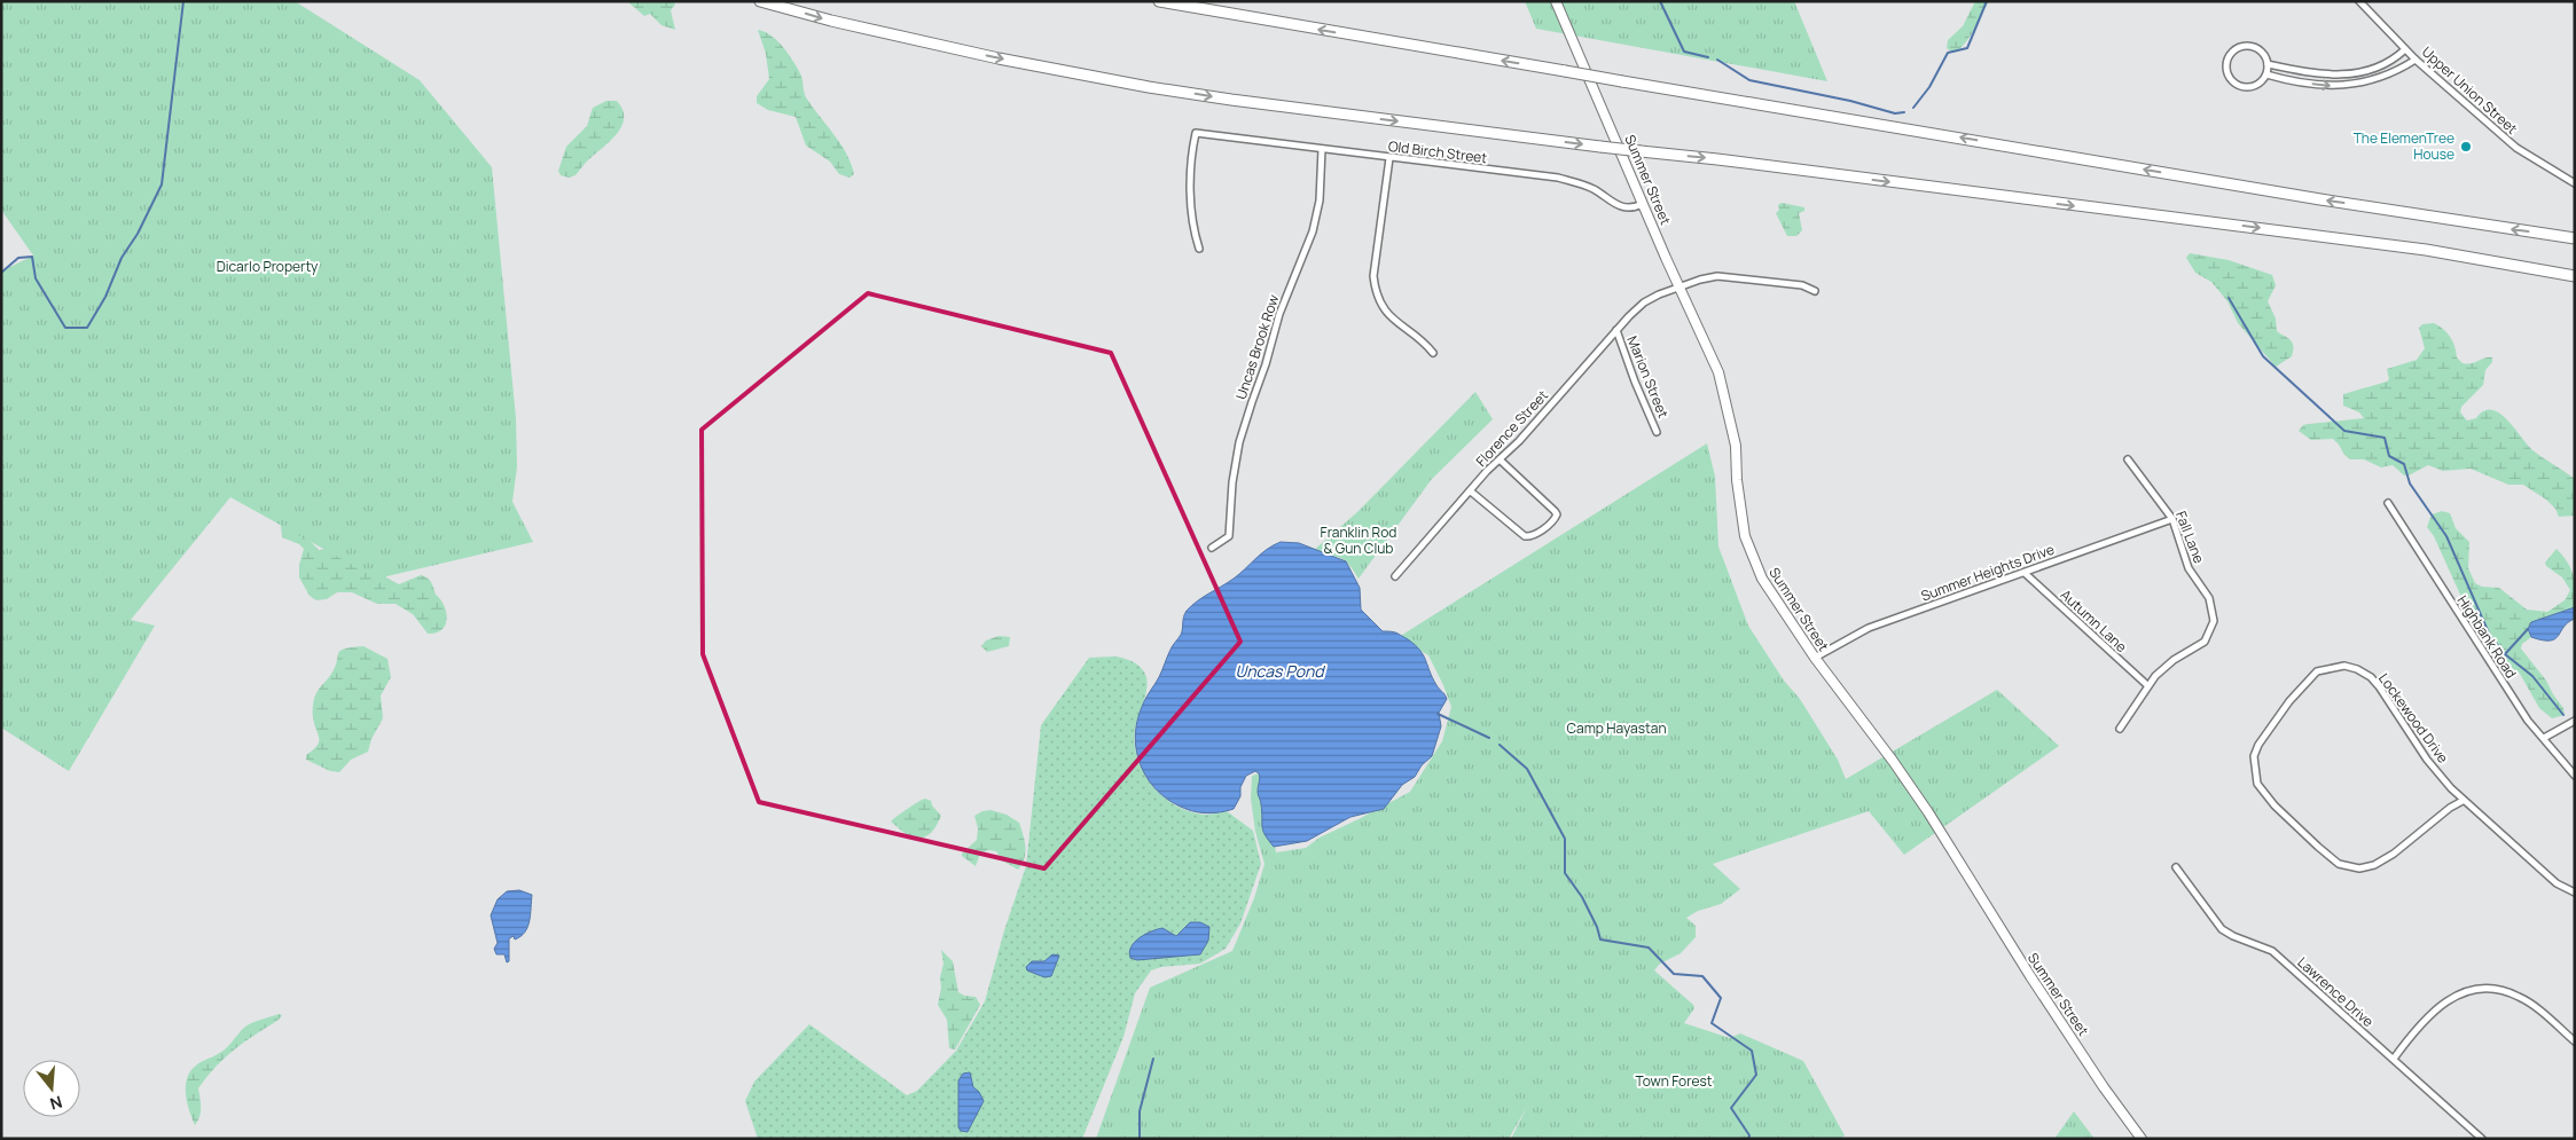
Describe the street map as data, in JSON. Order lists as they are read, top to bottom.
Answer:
{
  "streets": {
    "main road": ["Summer Street"],
    "street": [
      "Upper Union Street",
      "Old Birch Street",
      "Uncas Brook Row",
      "Marion Street",
      "Florence Street",
      "Fall Lane",
      "Summer Heights Drive",
      "Autumn Lane",
      "Highbank Road",
      "Lockewood Drive",
      "Lawrence Drive"
    ]
  },
  "crossings": [
    ["Old Birch Street", "Summer Street"],
    ["Old Birch Street", "Uncas Brook Row"],
    ["Summer Street", "Florence Street"],
    ["Summer Street", "Summer Heights Drive"],
    ["Marion Street", "Florence Street"],
    ["Fall Lane", "Summer Heights Drive"],
    ["Fall Lane", "Autumn Lane"],
    ["Summer Heights Drive", "Autumn Lane"]
  ],
  "water": ["Uncas Pond"],
  "parks": [
    "Dicarlo Property",
    "Franklin Rod & Gun Club",
    "Camp Hayastan",
    "Town Forest"
  ],
  "places": ["The ElemenTree House"],
  "north": "bottom"
}
